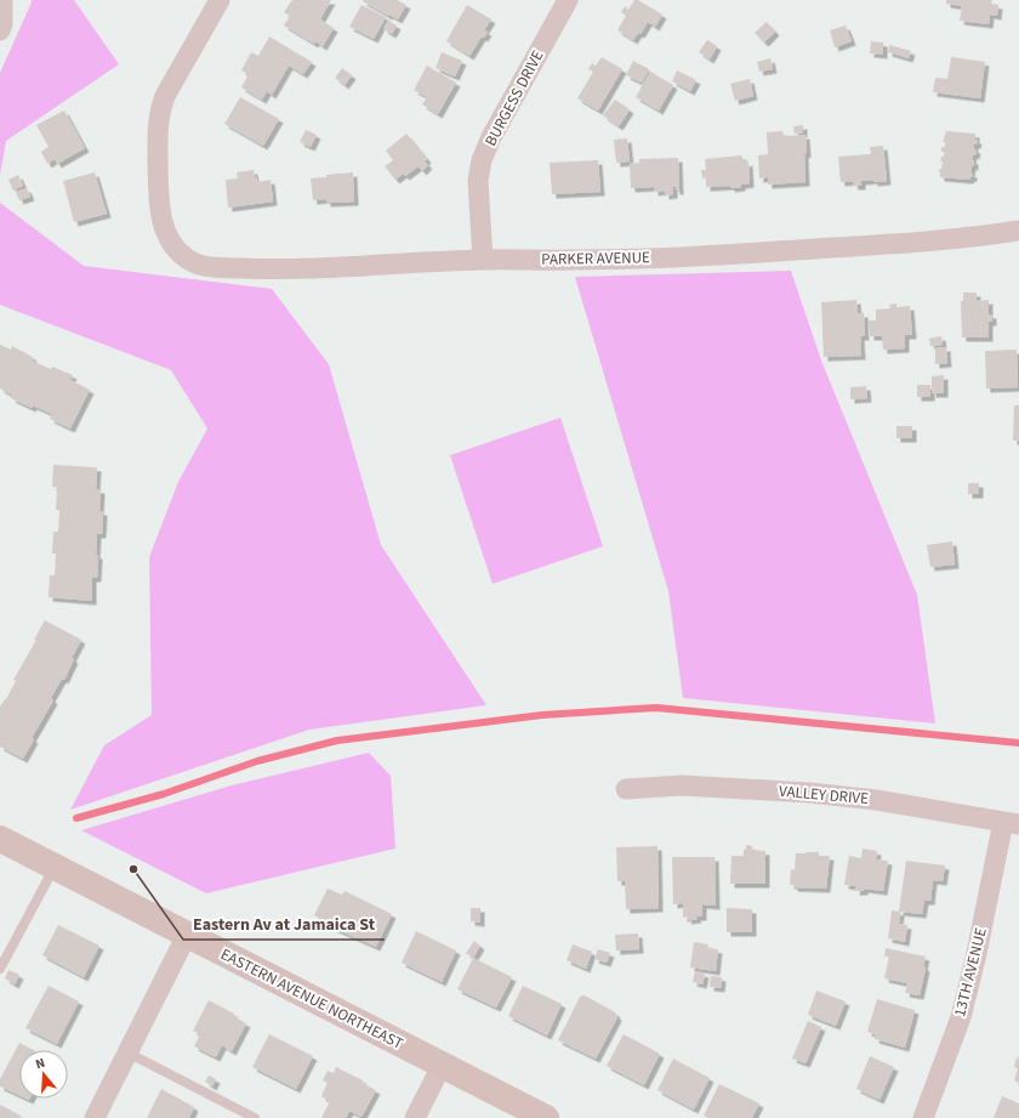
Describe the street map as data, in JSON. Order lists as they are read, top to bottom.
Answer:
{
  "streets": {
    "street": [
      "BURGESS DRIVE",
      "PARKER AVENUE",
      "VALLEY DRIVE",
      "13TH AVENUE",
      "EASTERN AVENUE NORTHEAST"
    ]
  },
  "crossings": [
    ["BURGESS DRIVE", "PARKER AVENUE"],
    ["VALLEY DRIVE", "13TH AVENUE"]
  ],
  "places": ["Eastern Av at Jamaica St"],
  "north": "top"
}
